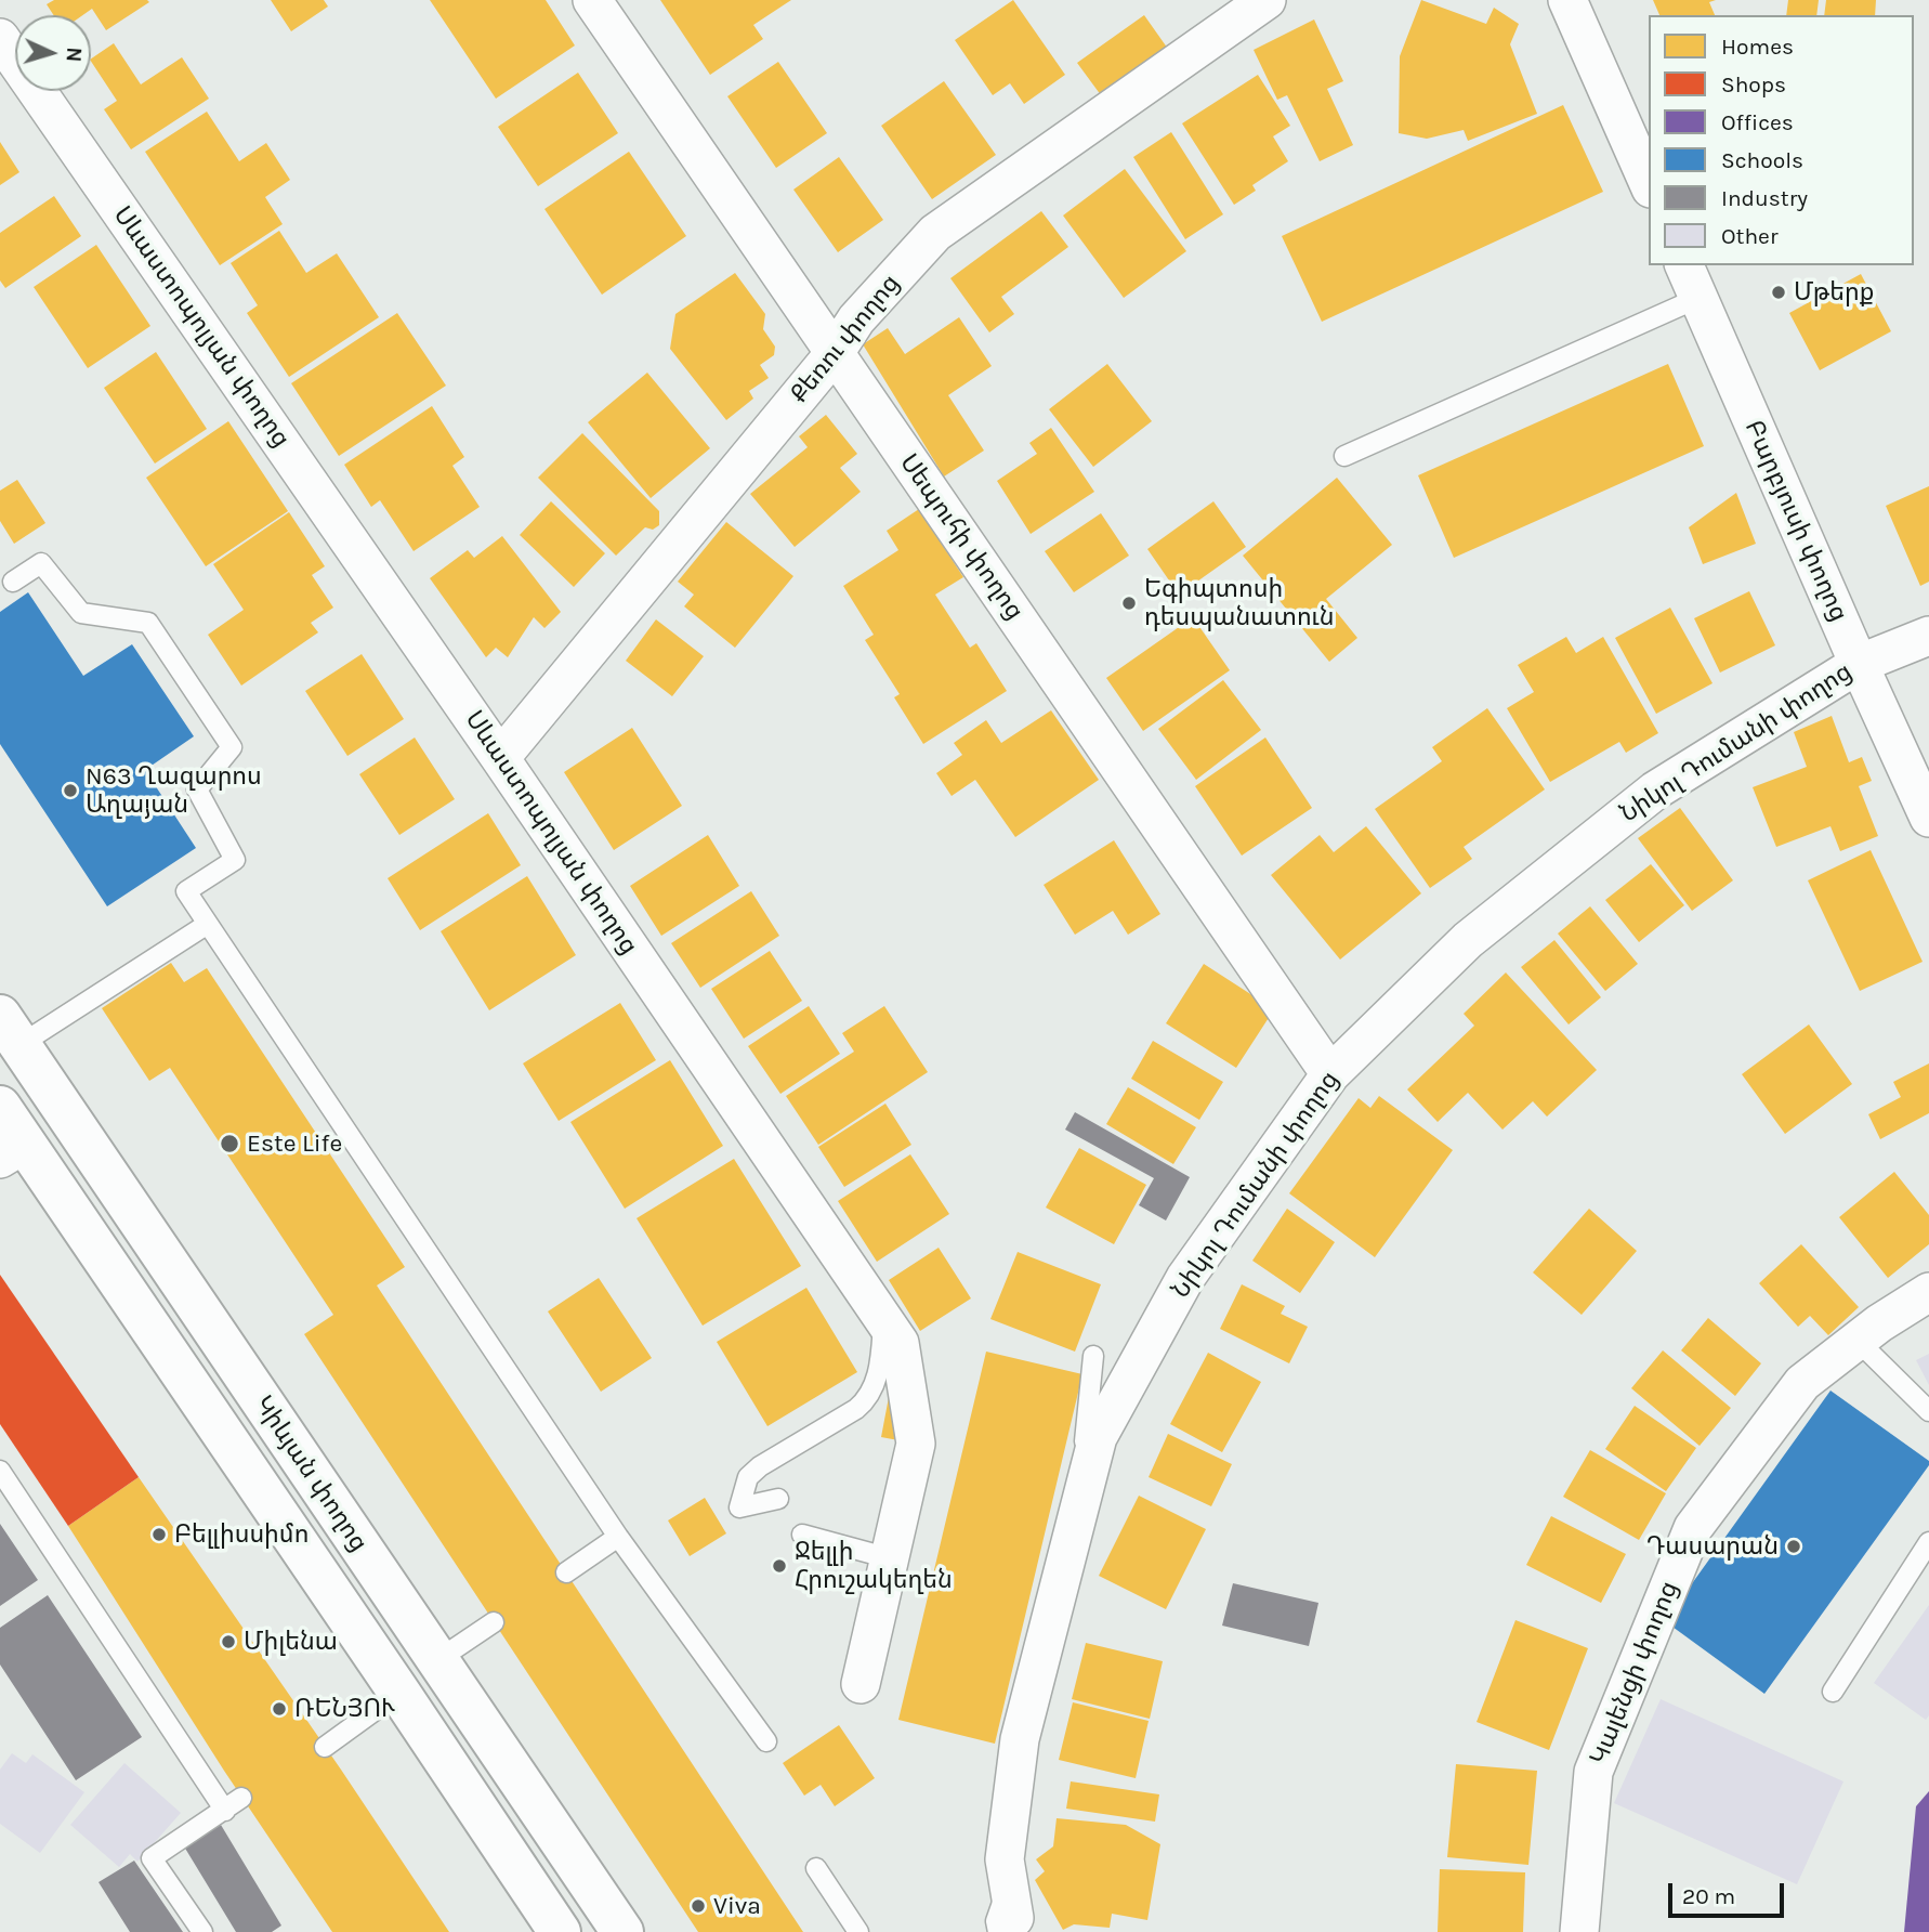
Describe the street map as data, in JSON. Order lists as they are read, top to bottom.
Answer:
{
  "streets": {
    "main road": ["Կիևյան փողոց"],
    "street": [
      "Սևաստոպոլյան փողոց",
      "Քեռու փողոց",
      "Բարբյուսի փողոց",
      "Սեպուհի փողոց",
      "Նիկոլ Դումանի փողոց",
      "Կալենցի փողոց"
    ]
  },
  "crossings": [
    ["Սևաստոպոլյան փողոց", "Քեռու փողոց"],
    ["Քեռու փողոց", "Սեպուհի փողոց"],
    ["Բարբյուսի փողոց", "Նիկոլ Դումանի փողոց"],
    ["Սեպուհի փողոց", "Նիկոլ Դումանի փողոց"]
  ],
  "places": [
    "Մթերք",
    "Եգիպտոսի դեսպանատուն",
    "N63 Ղազարոս Աղայան",
    "Este Life",
    "Բելլիսսիմո",
    "Դասարան",
    "Ջելլի Հրուշակեղեն",
    "Միլենա",
    "ՌԵՆՅՈՒ",
    "Viva"
  ],
  "legend": [
    "Homes",
    "Shops",
    "Offices",
    "Schools",
    "Industry",
    "Other"
  ],
  "scale_bar": "20 m",
  "north": "right"
}
